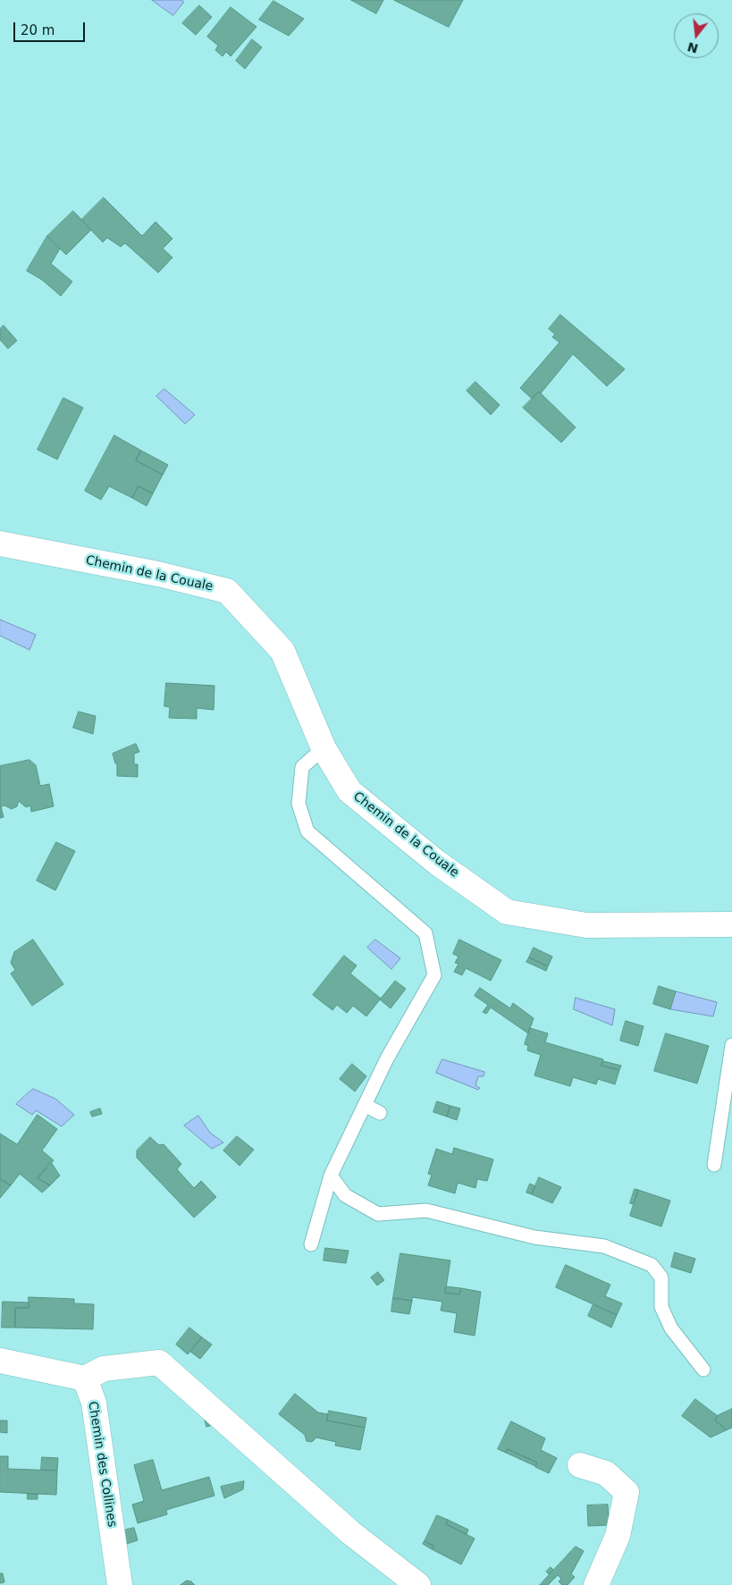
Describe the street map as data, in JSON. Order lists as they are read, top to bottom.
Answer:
{
  "streets": {
    "street": ["Chemin de la Couale", "Chemin des Collines"]
  },
  "scale_bar": "20 m",
  "north": "bottom"
}
